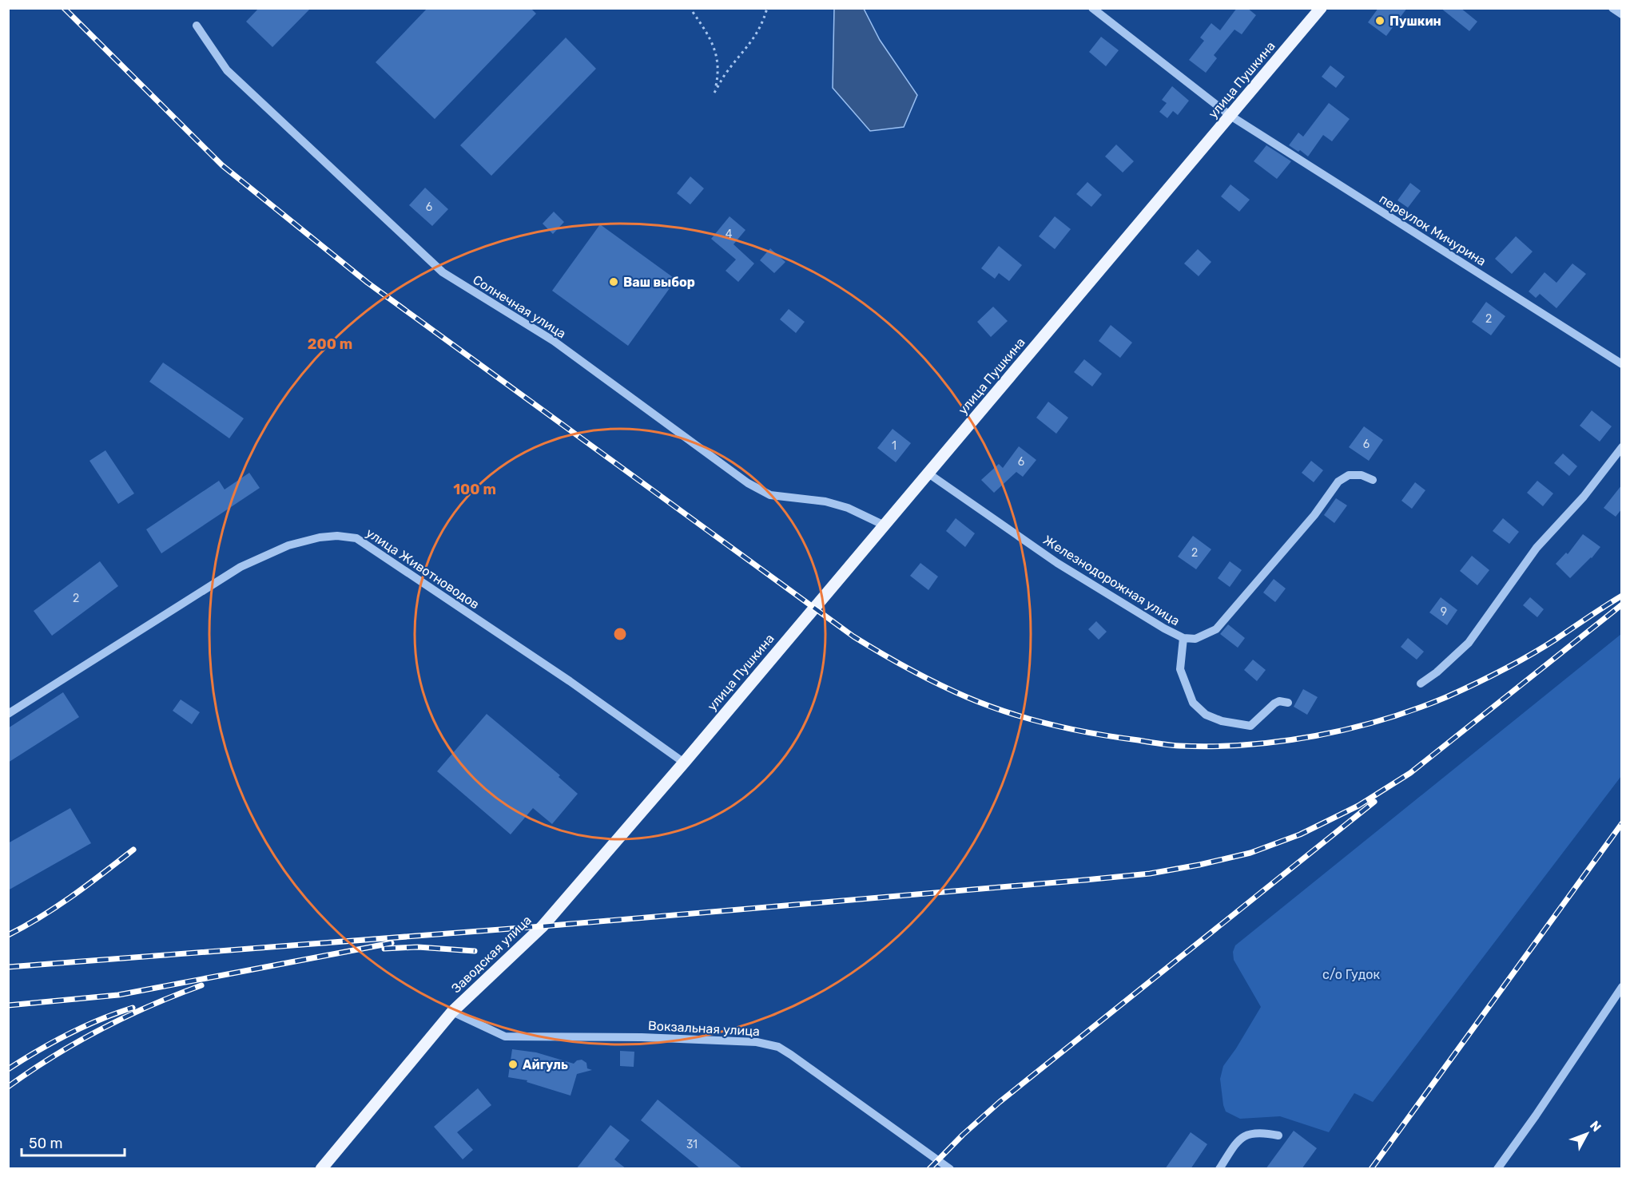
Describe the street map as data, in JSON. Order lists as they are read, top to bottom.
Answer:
{
  "streets": {
    "main road": ["улица Пушкина", "Заводская улица"],
    "street": [
      "переулок Мичурина",
      "Солнечная улица",
      "улица Животноводов",
      "Железнодорожная улица",
      "Вокзальная улица"
    ]
  },
  "crossings": [
    ["улица Пушкина", "переулок Мичурина"],
    ["улица Пушкина", "Солнечная улица"],
    ["улица Пушкина", "улица Животноводов"],
    ["улица Пушкина", "Железнодорожная улица"],
    ["улица Пушкина", "Заводская улица"],
    ["улица Животноводов", "Заводская улица"],
    ["Заводская улица", "Вокзальная улица"]
  ],
  "parks": ["с/о Гудок"],
  "places": ["Пушкин", "Ваш выбор", "Айгуль"],
  "house_numbers": [
    "6",
    "4",
    "2",
    "6",
    "1",
    "6",
    "2",
    "2",
    "9",
    "31"
  ],
  "scale_bar": "50 m",
  "north": "top right",
  "rings": ["200 m", "100 m"]
}
